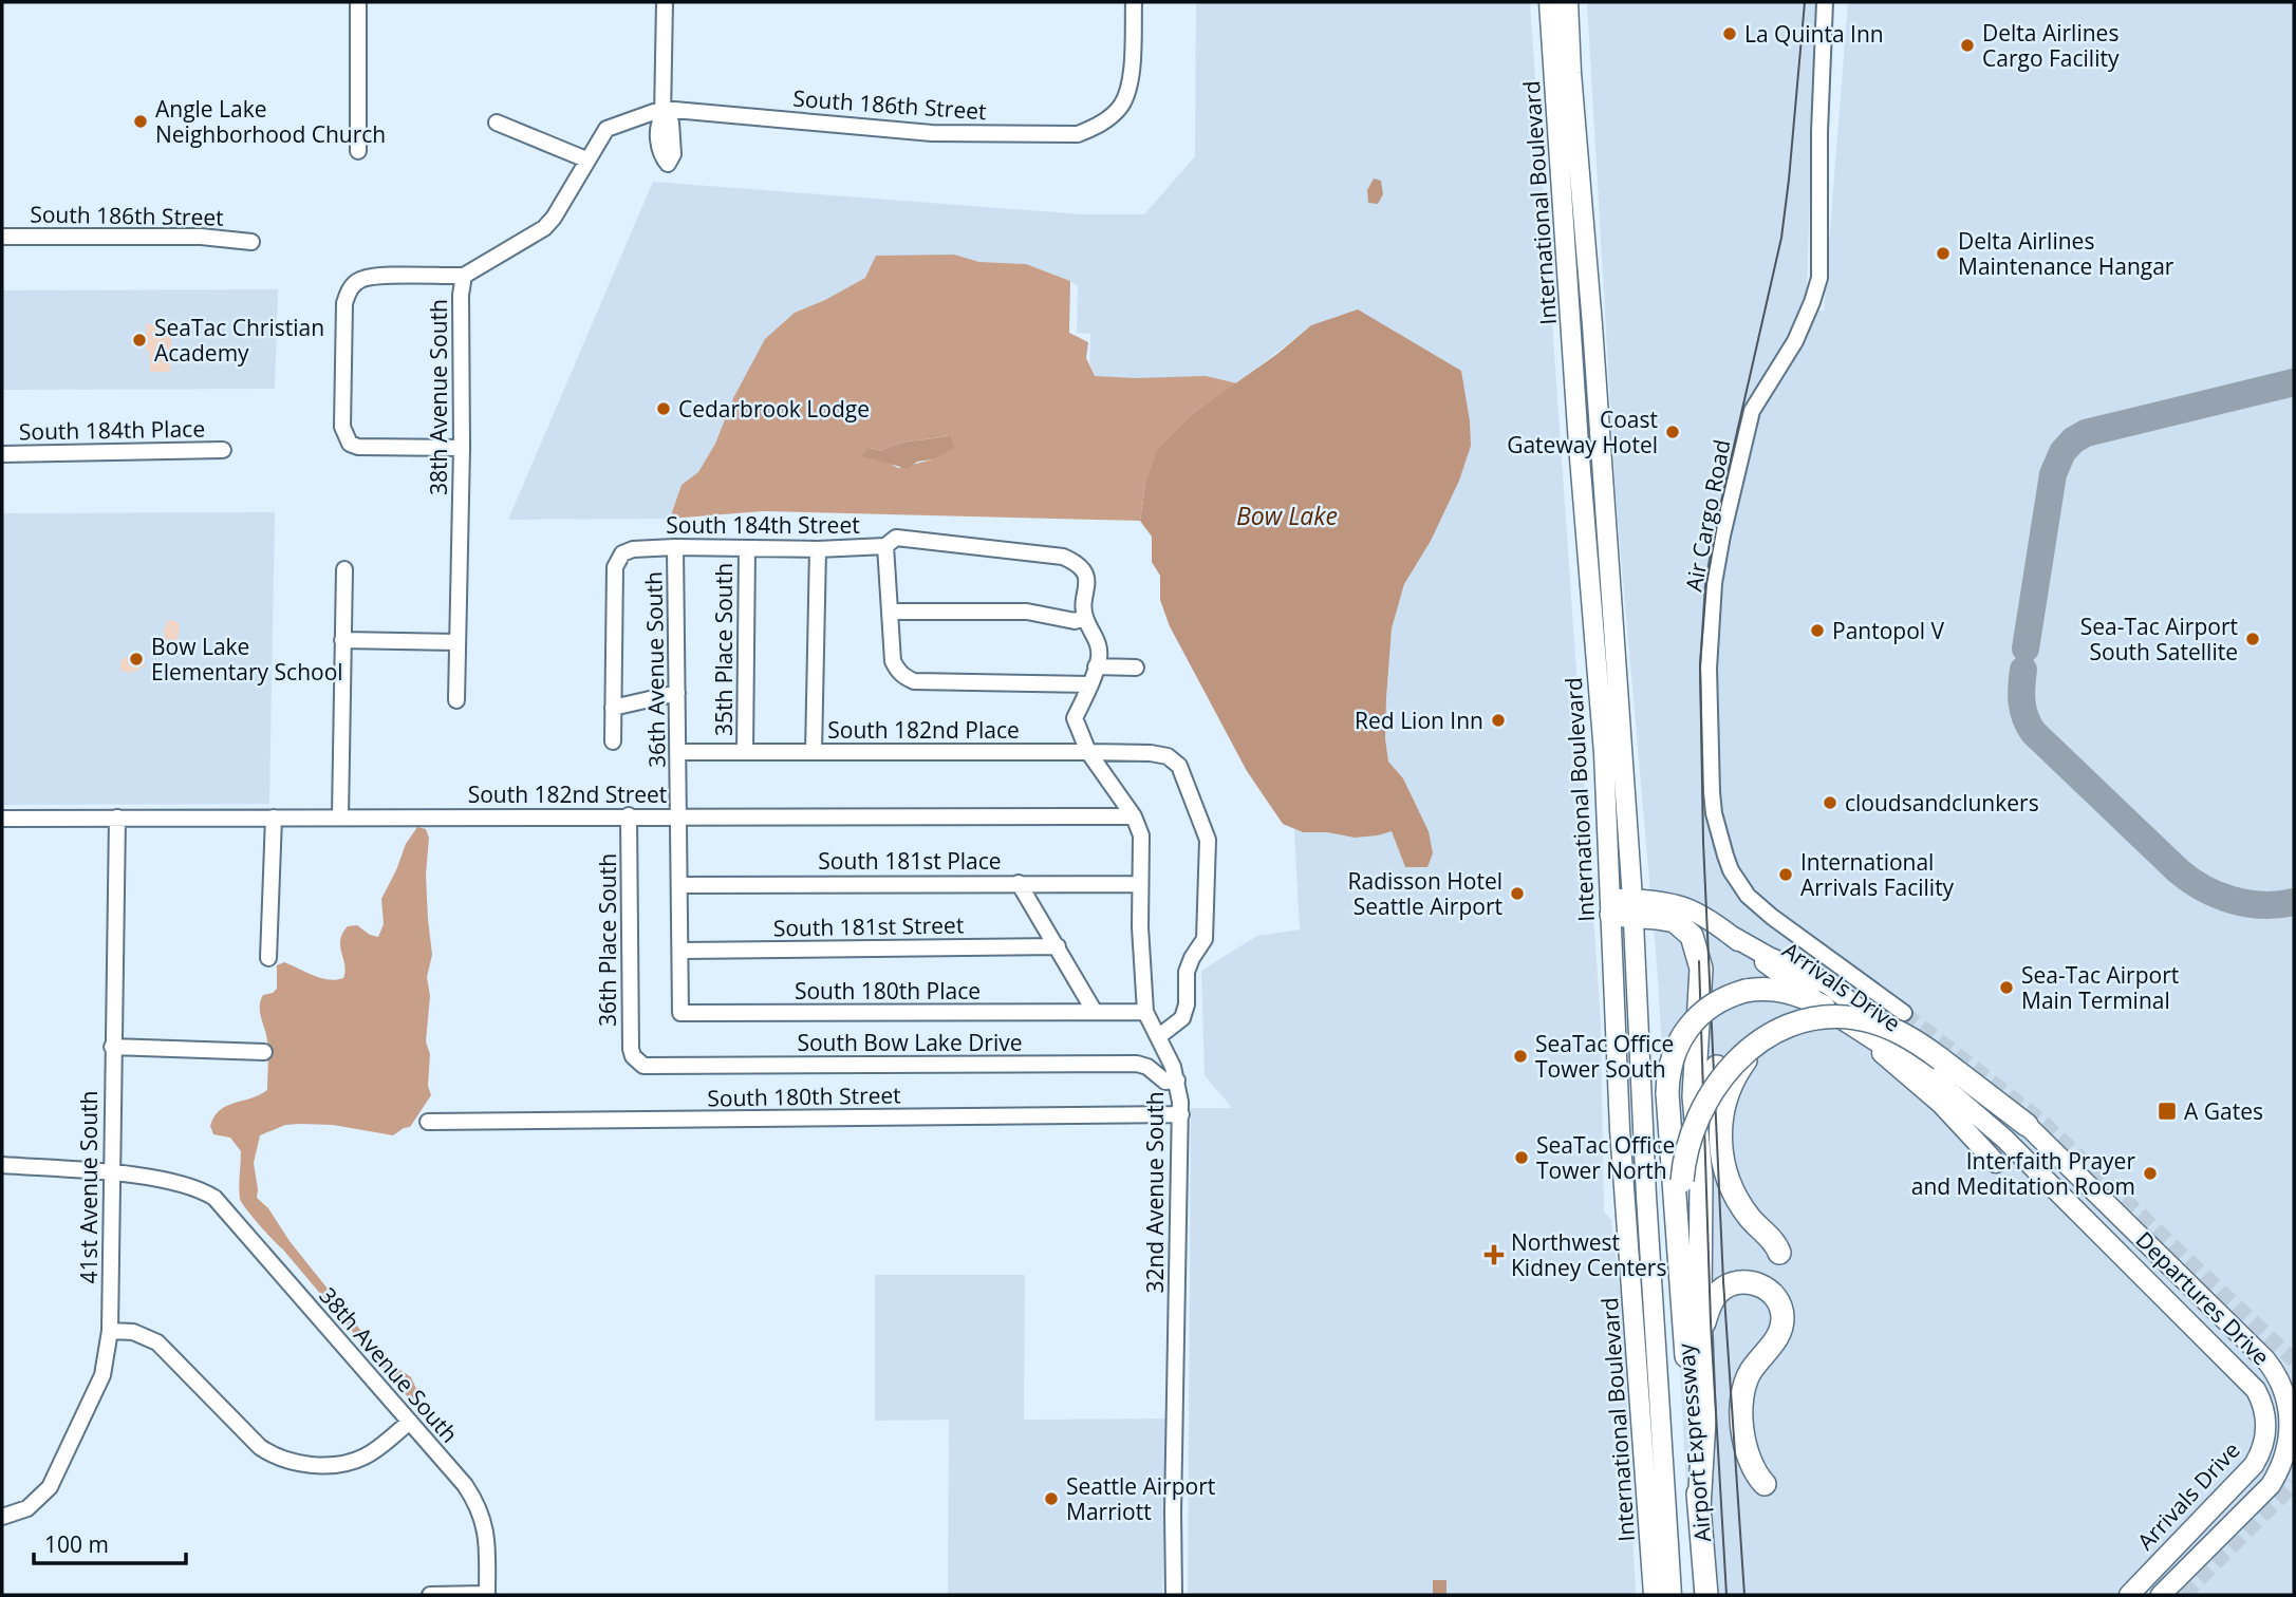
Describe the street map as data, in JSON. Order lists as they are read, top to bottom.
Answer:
{
  "streets": {
    "highway": ["Airport Expressway"],
    "main road": ["International Boulevard", "Arrivals Drive", "Departures Drive"],
    "street": [
      "South 186th Street",
      "38th Avenue South",
      "South 184th Place",
      "Air Cargo Road",
      "South 184th Street",
      "35th Place South",
      "36th Avenue South",
      "South 182nd Place",
      "South 182nd Street",
      "South 181st Place",
      "South 181st Street",
      "36th Place South",
      "South 180th Place",
      "South Bow Lake Drive",
      "South 180th Street",
      "41st Avenue South",
      "32nd Avenue South"
    ]
  },
  "crossings": [
    ["South 186th Street", "38th Avenue South"],
    ["International Boulevard", "Arrivals Drive"],
    ["38th Avenue South", "41st Avenue South"],
    ["South 184th Street", "35th Place South"],
    ["South 184th Street", "36th Avenue South"],
    ["South 184th Street", "32nd Avenue South"],
    ["35th Place South", "South 182nd Place"],
    ["36th Avenue South", "South 182nd Place"],
    ["36th Avenue South", "South 182nd Street"],
    ["36th Avenue South", "South 181st Place"],
    ["36th Avenue South", "South 181st Street"],
    ["36th Avenue South", "South 180th Place"],
    ["South 182nd Place", "32nd Avenue South"],
    ["South 182nd Street", "36th Place South"],
    ["South 182nd Street", "41st Avenue South"],
    ["South 182nd Street", "32nd Avenue South"],
    ["South 181st Place", "32nd Avenue South"],
    ["36th Place South", "South Bow Lake Drive"],
    ["South 180th Place", "32nd Avenue South"],
    ["South Bow Lake Drive", "32nd Avenue South"],
    ["South 180th Street", "32nd Avenue South"]
  ],
  "water": ["Bow Lake"],
  "places": {
    "other": [
      "La Quinta Inn",
      "Delta Airlines Cargo Facility",
      "Angle Lake Neighborhood Church",
      "Delta Airlines Maintenance Hangar",
      "SeaTac Christian Academy",
      "Cedarbrook Lodge",
      "Coast Gateway Hotel",
      "Pantopol V",
      "Sea-Tac Airport South Satellite",
      "Bow Lake Elementary School",
      "Red Lion Inn",
      "cloudsandclunkers",
      "International Arrivals Facility",
      "Radisson Hotel Seattle Airport",
      "Sea-Tac Airport Main Terminal",
      "SeaTac Office Tower South",
      "SeaTac Office Tower North",
      "Interfaith Prayer and Meditation Room",
      "Seattle Airport Marriott"
    ],
    "transit": ["A Gates"],
    "health": ["Northwest Kidney Centers"]
  },
  "scale_bar": "100 m"
}
